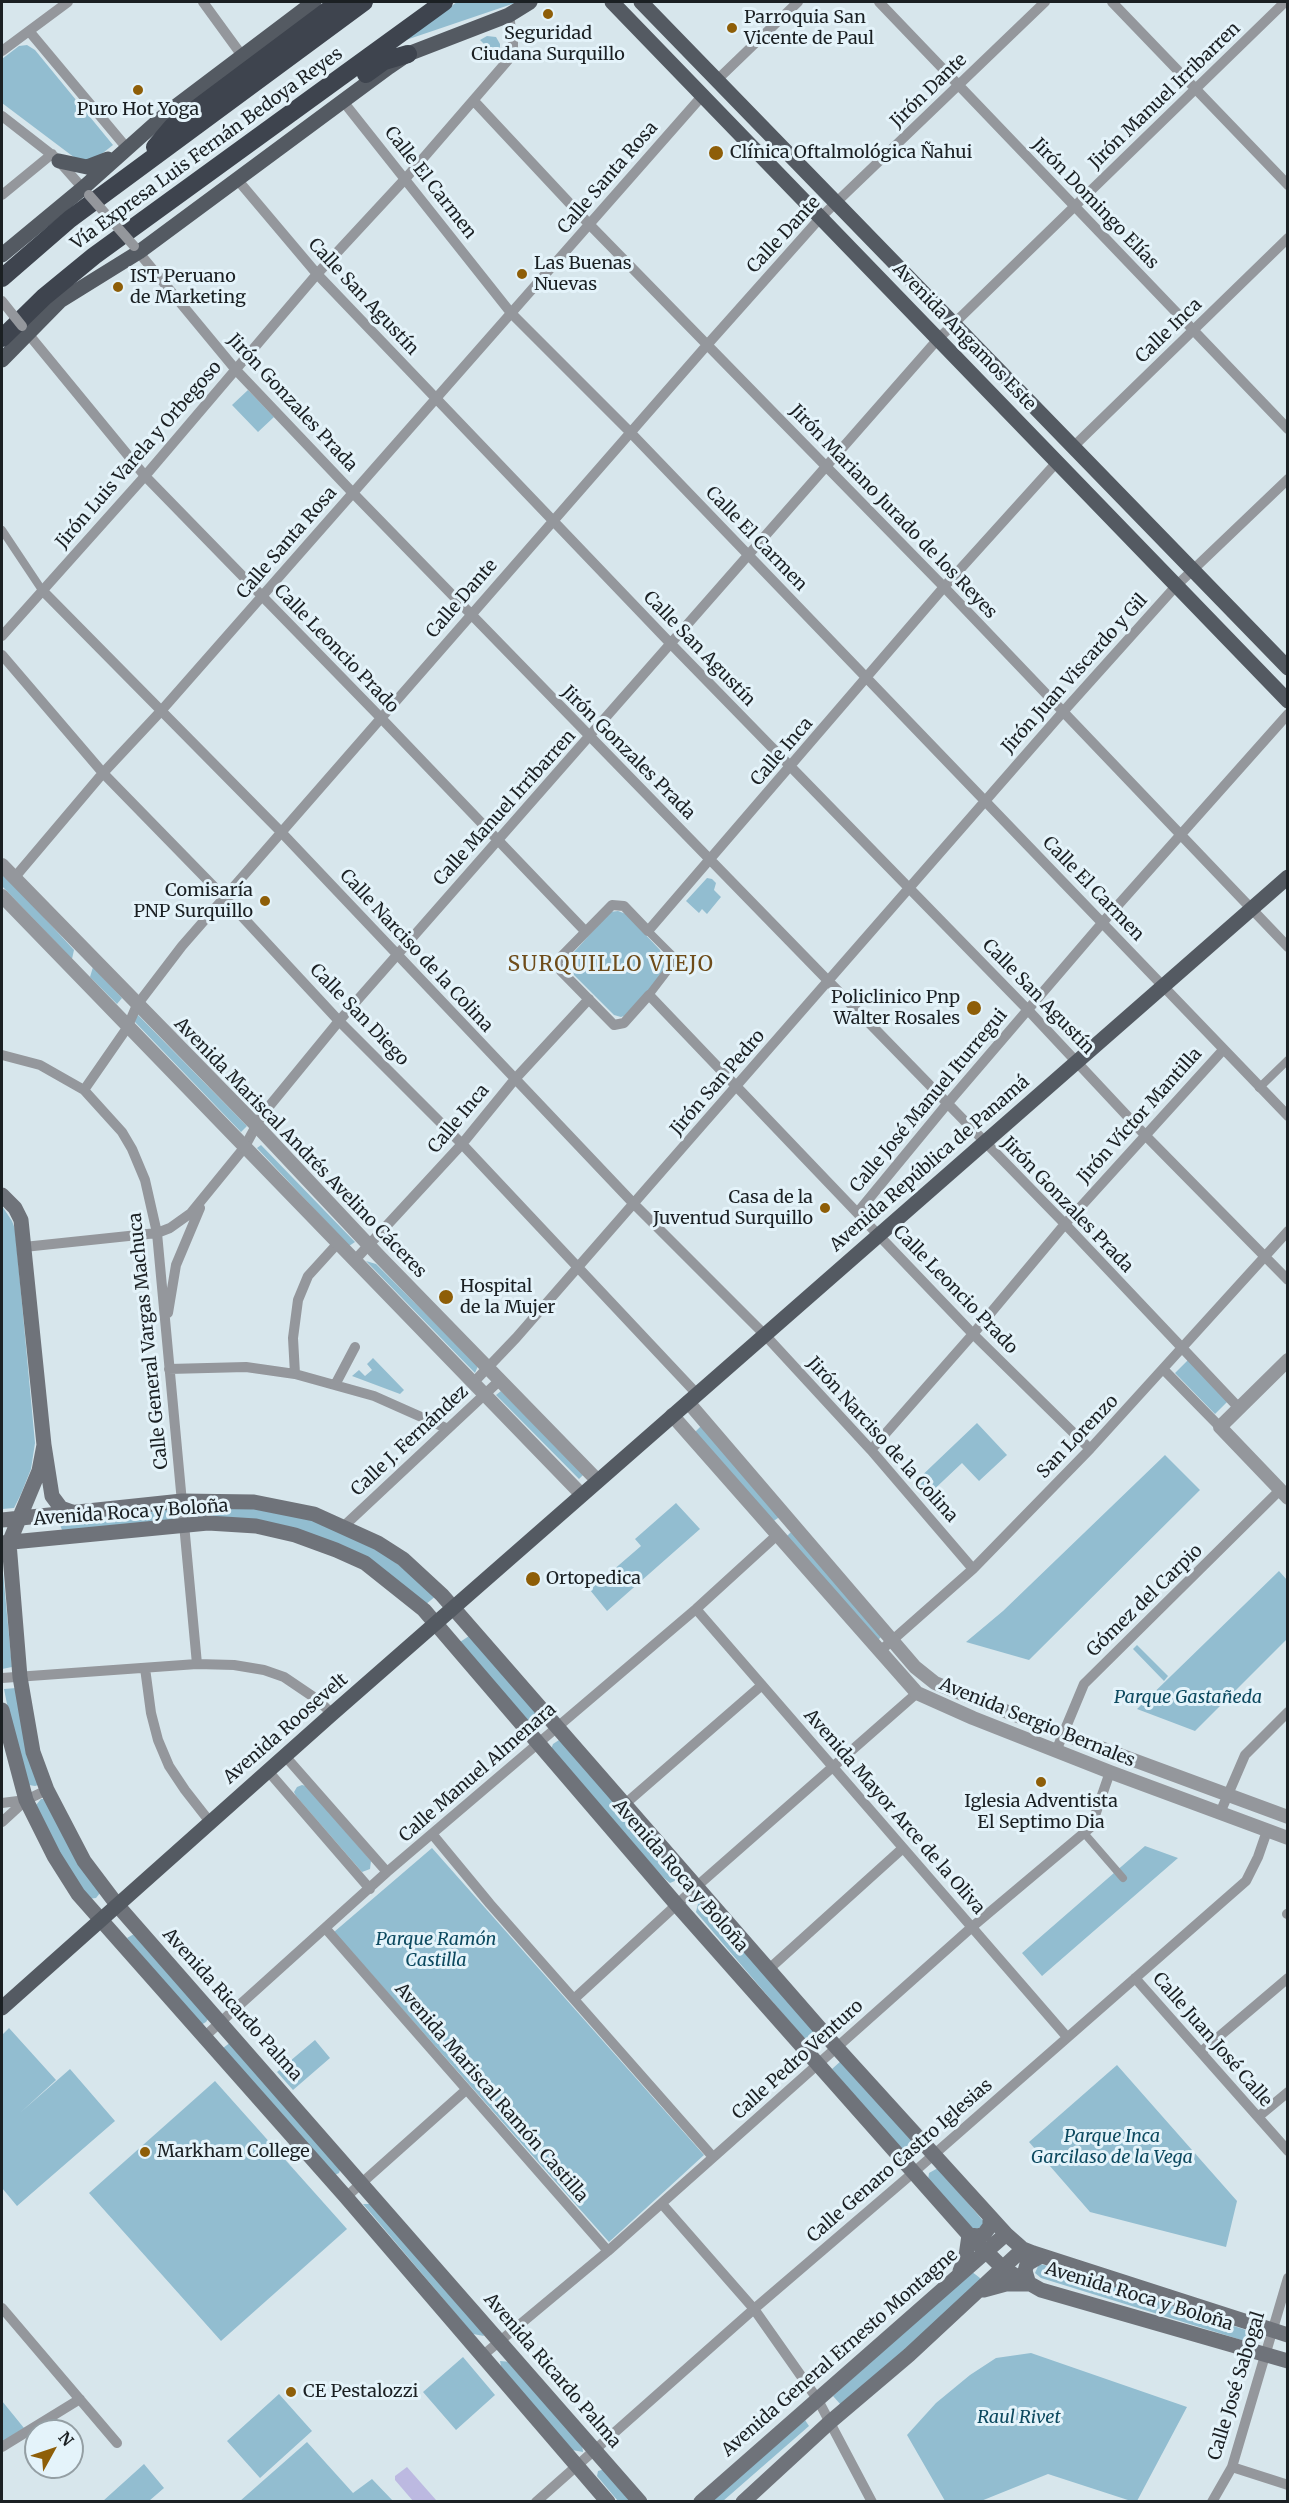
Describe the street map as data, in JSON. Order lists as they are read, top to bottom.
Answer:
{
  "streets": {
    "highway": ["Vía Expresa Luis Fernán Bedoya Reyes"],
    "main road": [
      "Avenida Angamos Este",
      "Avenida República de Panamá",
      "Avenida Roca y Boloña",
      "Avenida Roosevelt",
      "Avenida Ricardo Palma",
      "Avenida General Ernesto Montagne"
    ],
    "street": [
      "Jirón Dante",
      "Jirón Manuel Irribarren",
      "Calle Santa Rosa",
      "Calle El Carmen",
      "Jirón Domingo Elías",
      "Calle Dante",
      "Calle San Agustín",
      "Calle Inca",
      "Jirón Gonzales Prada",
      "Jirón Luis Varela y Orbegoso",
      "Jirón Mariano Jurado de los Reyes",
      "Calle Leoncio Prado",
      "Jirón Juan Viscardo y Gil",
      "Calle Manuel Irribarren",
      "Calle Narciso de la Colina",
      "Calle San Diego",
      "Jirón San Pedro",
      "Calle José Manuel Iturregui",
      "Jirón Víctor Mantilla",
      "Avenida Mariscal Andrés Avelino Cáceres",
      "Calle General Vargas Machuca",
      "San Lorenzo",
      "Jirón Narciso de la Colina",
      "Calle J. Fernández",
      "Gómez del Carpio",
      "Avenida Sergio Bernales",
      "Calle Manuel Almenara",
      "Avenida Mayor Arce de la Oliva",
      "Calle Juan José Calle",
      "Calle Pedro Venturo",
      "Avenida Mariscal Ramón Castilla",
      "Calle Genaro Castro Iglesias",
      "Calle José Sabogal"
    ]
  },
  "crossings": [
    ["Jirón Dante", "Jirón Domingo Elías"],
    ["Jirón Dante", "Calle Dante"],
    ["Jirón Dante", "Avenida Angamos Este"],
    ["Jirón Manuel Irribarren", "Jirón Domingo Elías"],
    ["Jirón Manuel Irribarren", "Avenida Angamos Este"],
    ["Jirón Manuel Irribarren", "Calle Manuel Irribarren"],
    ["Calle Santa Rosa", "Calle El Carmen"],
    ["Calle Santa Rosa", "Calle San Agustín"],
    ["Calle Santa Rosa", "Avenida Angamos Este"],
    ["Calle Santa Rosa", "Jirón Gonzales Prada"],
    ["Calle Santa Rosa", "Jirón Mariano Jurado de los Reyes"],
    ["Calle Santa Rosa", "Calle Leoncio Prado"],
    ["Calle Santa Rosa", "Calle Narciso de la Colina"],
    ["Calle Santa Rosa", "Calle San Diego"],
    ["Calle Santa Rosa", "Avenida Mariscal Andrés Avelino Cáceres"],
    ["Calle El Carmen", "Calle Dante"],
    ["Calle El Carmen", "Calle Inca"],
    ["Calle El Carmen", "Jirón Luis Varela y Orbegoso"],
    ["Calle El Carmen", "Jirón Juan Viscardo y Gil"],
    ["Calle El Carmen", "Calle Manuel Irribarren"],
    ["Calle El Carmen", "Jirón San Pedro"],
    ["Calle El Carmen", "Calle José Manuel Iturregui"],
    ["Calle El Carmen", "Jirón Víctor Mantilla"],
    ["Calle El Carmen", "Avenida República de Panamá"],
    ["Jirón Domingo Elías", "Calle Inca"],
    ["Calle Dante", "Calle San Agustín"],
    ["Calle Dante", "Avenida Angamos Este"],
    ["Calle Dante", "Jirón Gonzales Prada"],
    ["Calle Dante", "Jirón Mariano Jurado de los Reyes"],
    ["Calle Dante", "Calle Leoncio Prado"],
    ["Calle Dante", "Calle Narciso de la Colina"],
    ["Calle Dante", "Calle San Diego"],
    ["Calle Dante", "Avenida Mariscal Andrés Avelino Cáceres"],
    ["Calle Dante", "Calle General Vargas Machuca"],
    ["Calle San Agustín", "Calle Inca"],
    ["Calle San Agustín", "Jirón Luis Varela y Orbegoso"],
    ["Calle San Agustín", "Calle Manuel Irribarren"],
    ["Calle San Agustín", "Jirón San Pedro"],
    ["Calle San Agustín", "Calle José Manuel Iturregui"],
    ["Calle San Agustín", "Jirón Víctor Mantilla"],
    ["Calle San Agustín", "Avenida República de Panamá"],
    ["Calle San Agustín", "San Lorenzo"],
    ["Calle Inca", "Avenida Angamos Este"],
    ["Calle Inca", "Jirón Gonzales Prada"],
    ["Calle Inca", "Jirón Mariano Jurado de los Reyes"],
    ["Calle Inca", "Calle Narciso de la Colina"],
    ["Calle Inca", "Calle San Diego"],
    ["Calle Inca", "Avenida Mariscal Andrés Avelino Cáceres"],
    ["Avenida Angamos Este", "Jirón Juan Viscardo y Gil"],
    ["Avenida Angamos Este", "Calle Manuel Irribarren"],
    ["Jirón Gonzales Prada", "Jirón Luis Varela y Orbegoso"],
    ["Jirón Gonzales Prada", "Calle Manuel Irribarren"],
    ["Jirón Gonzales Prada", "Jirón San Pedro"],
    ["Jirón Gonzales Prada", "Calle José Manuel Iturregui"],
    ["Jirón Gonzales Prada", "Jirón Víctor Mantilla"],
    ["Jirón Gonzales Prada", "Avenida República de Panamá"],
    ["Jirón Gonzales Prada", "San Lorenzo"],
    ["Jirón Luis Varela y Orbegoso", "Jirón Mariano Jurado de los Reyes"],
    ["Jirón Luis Varela y Orbegoso", "Calle Leoncio Prado"],
    ["Jirón Luis Varela y Orbegoso", "Calle Narciso de la Colina"],
    ["Jirón Mariano Jurado de los Reyes", "Jirón Juan Viscardo y Gil"],
    ["Jirón Mariano Jurado de los Reyes", "Calle Manuel Irribarren"],
    ["Jirón Mariano Jurado de los Reyes", "Calle José Manuel Iturregui"],
    ["Jirón Mariano Jurado de los Reyes", "Avenida República de Panamá"],
    ["Calle Leoncio Prado", "Calle Manuel Irribarren"],
    ["Calle Leoncio Prado", "Jirón San Pedro"],
    ["Calle Leoncio Prado", "Calle José Manuel Iturregui"],
    ["Calle Leoncio Prado", "Jirón Víctor Mantilla"],
    ["Calle Leoncio Prado", "Avenida República de Panamá"],
    ["Calle Leoncio Prado", "San Lorenzo"],
    ["Jirón Juan Viscardo y Gil", "Jirón San Pedro"],
    ["Calle Manuel Irribarren", "Calle Narciso de la Colina"],
    ["Calle Manuel Irribarren", "Calle San Diego"],
    ["Calle Manuel Irribarren", "Avenida Mariscal Andrés Avelino Cáceres"],
    ["Calle Manuel Irribarren", "Calle General Vargas Machuca"],
    ["Calle Narciso de la Colina", "Jirón San Pedro"],
    ["Calle Narciso de la Colina", "Avenida República de Panamá"],
    ["Calle Narciso de la Colina", "Jirón Narciso de la Colina"],
    ["Calle San Diego", "Jirón San Pedro"],
    ["Calle San Diego", "Avenida República de Panamá"],
    ["Calle San Diego", "Avenida Sergio Bernales"],
    ["Jirón San Pedro", "Avenida Mariscal Andrés Avelino Cáceres"],
    ["Jirón Víctor Mantilla", "Jirón Narciso de la Colina"],
    ["Avenida Mariscal Andrés Avelino Cáceres", "Avenida República de Panamá"],
    ["Avenida Mariscal Andrés Avelino Cáceres", "Calle J. Fernández"],
    ["Avenida Mariscal Andrés Avelino Cáceres", "Avenida Roosevelt"],
    ["Avenida República de Panamá", "Jirón Narciso de la Colina"],
    ["Avenida República de Panamá", "Avenida Sergio Bernales"],
    ["Avenida República de Panamá", "Avenida Roosevelt"],
    ["Calle General Vargas Machuca", "Avenida Roca y Boloña"],
    ["San Lorenzo", "Jirón Narciso de la Colina"],
    ["San Lorenzo", "Avenida Sergio Bernales"],
    ["Calle J. Fernández", "Avenida Roca y Boloña"],
    ["Avenida Roca y Boloña", "Avenida Roosevelt"],
    ["Avenida Roca y Boloña", "Calle Manuel Almenara"],
    ["Avenida Roca y Boloña", "Avenida Ricardo Palma"],
    ["Avenida Roca y Boloña", "Calle Pedro Venturo"],
    ["Avenida Roca y Boloña", "Calle Genaro Castro Iglesias"],
    ["Avenida Roca y Boloña", "Avenida General Ernesto Montagne"],
    ["Avenida Roca y Boloña", "Calle José Sabogal"],
    ["Gómez del Carpio", "Avenida Sergio Bernales"],
    ["Avenida Sergio Bernales", "Calle Manuel Almenara"],
    ["Avenida Sergio Bernales", "Calle Pedro Venturo"],
    ["Avenida Sergio Bernales", "Calle Genaro Castro Iglesias"],
    ["Avenida Roosevelt", "Avenida Ricardo Palma"],
    ["Calle Manuel Almenara", "Avenida Mayor Arce de la Oliva"],
    ["Calle Manuel Almenara", "Avenida Ricardo Palma"],
    ["Calle Manuel Almenara", "Avenida Mariscal Ramón Castilla"],
    ["Avenida Mayor Arce de la Oliva", "Calle Pedro Venturo"],
    ["Avenida Mayor Arce de la Oliva", "Calle Genaro Castro Iglesias"],
    ["Avenida Ricardo Palma", "Calle Pedro Venturo"],
    ["Avenida Ricardo Palma", "Calle Genaro Castro Iglesias"],
    ["Calle Juan José Calle", "Calle Genaro Castro Iglesias"],
    ["Calle Pedro Venturo", "Avenida Mariscal Ramón Castilla"]
  ],
  "districts": ["SURQUILLO VIEJO"],
  "parks": [
    "Parque Gastañeda",
    "Parque Ramón Castilla",
    "Parque Inca Garcilaso de la Vega",
    "Raul Rivet"
  ],
  "places": [
    "Seguridad Ciudana Surquillo",
    "Parroquia San Vicente de Paul",
    "Puro Hot Yoga",
    "Clínica Oftalmológica Ñahui",
    "Las Buenas Nuevas",
    "IST Peruano de Marketing",
    "Comisaría PNP Surquillo",
    "Policlinico Pnp Walter Rosales",
    "Casa de la Juventud Surquillo",
    "Hospital de la Mujer",
    "Ortopedica",
    "Iglesia Adventista El Septimo Dia",
    "Markham College",
    "CE Pestalozzi"
  ],
  "north": "top right"
}
